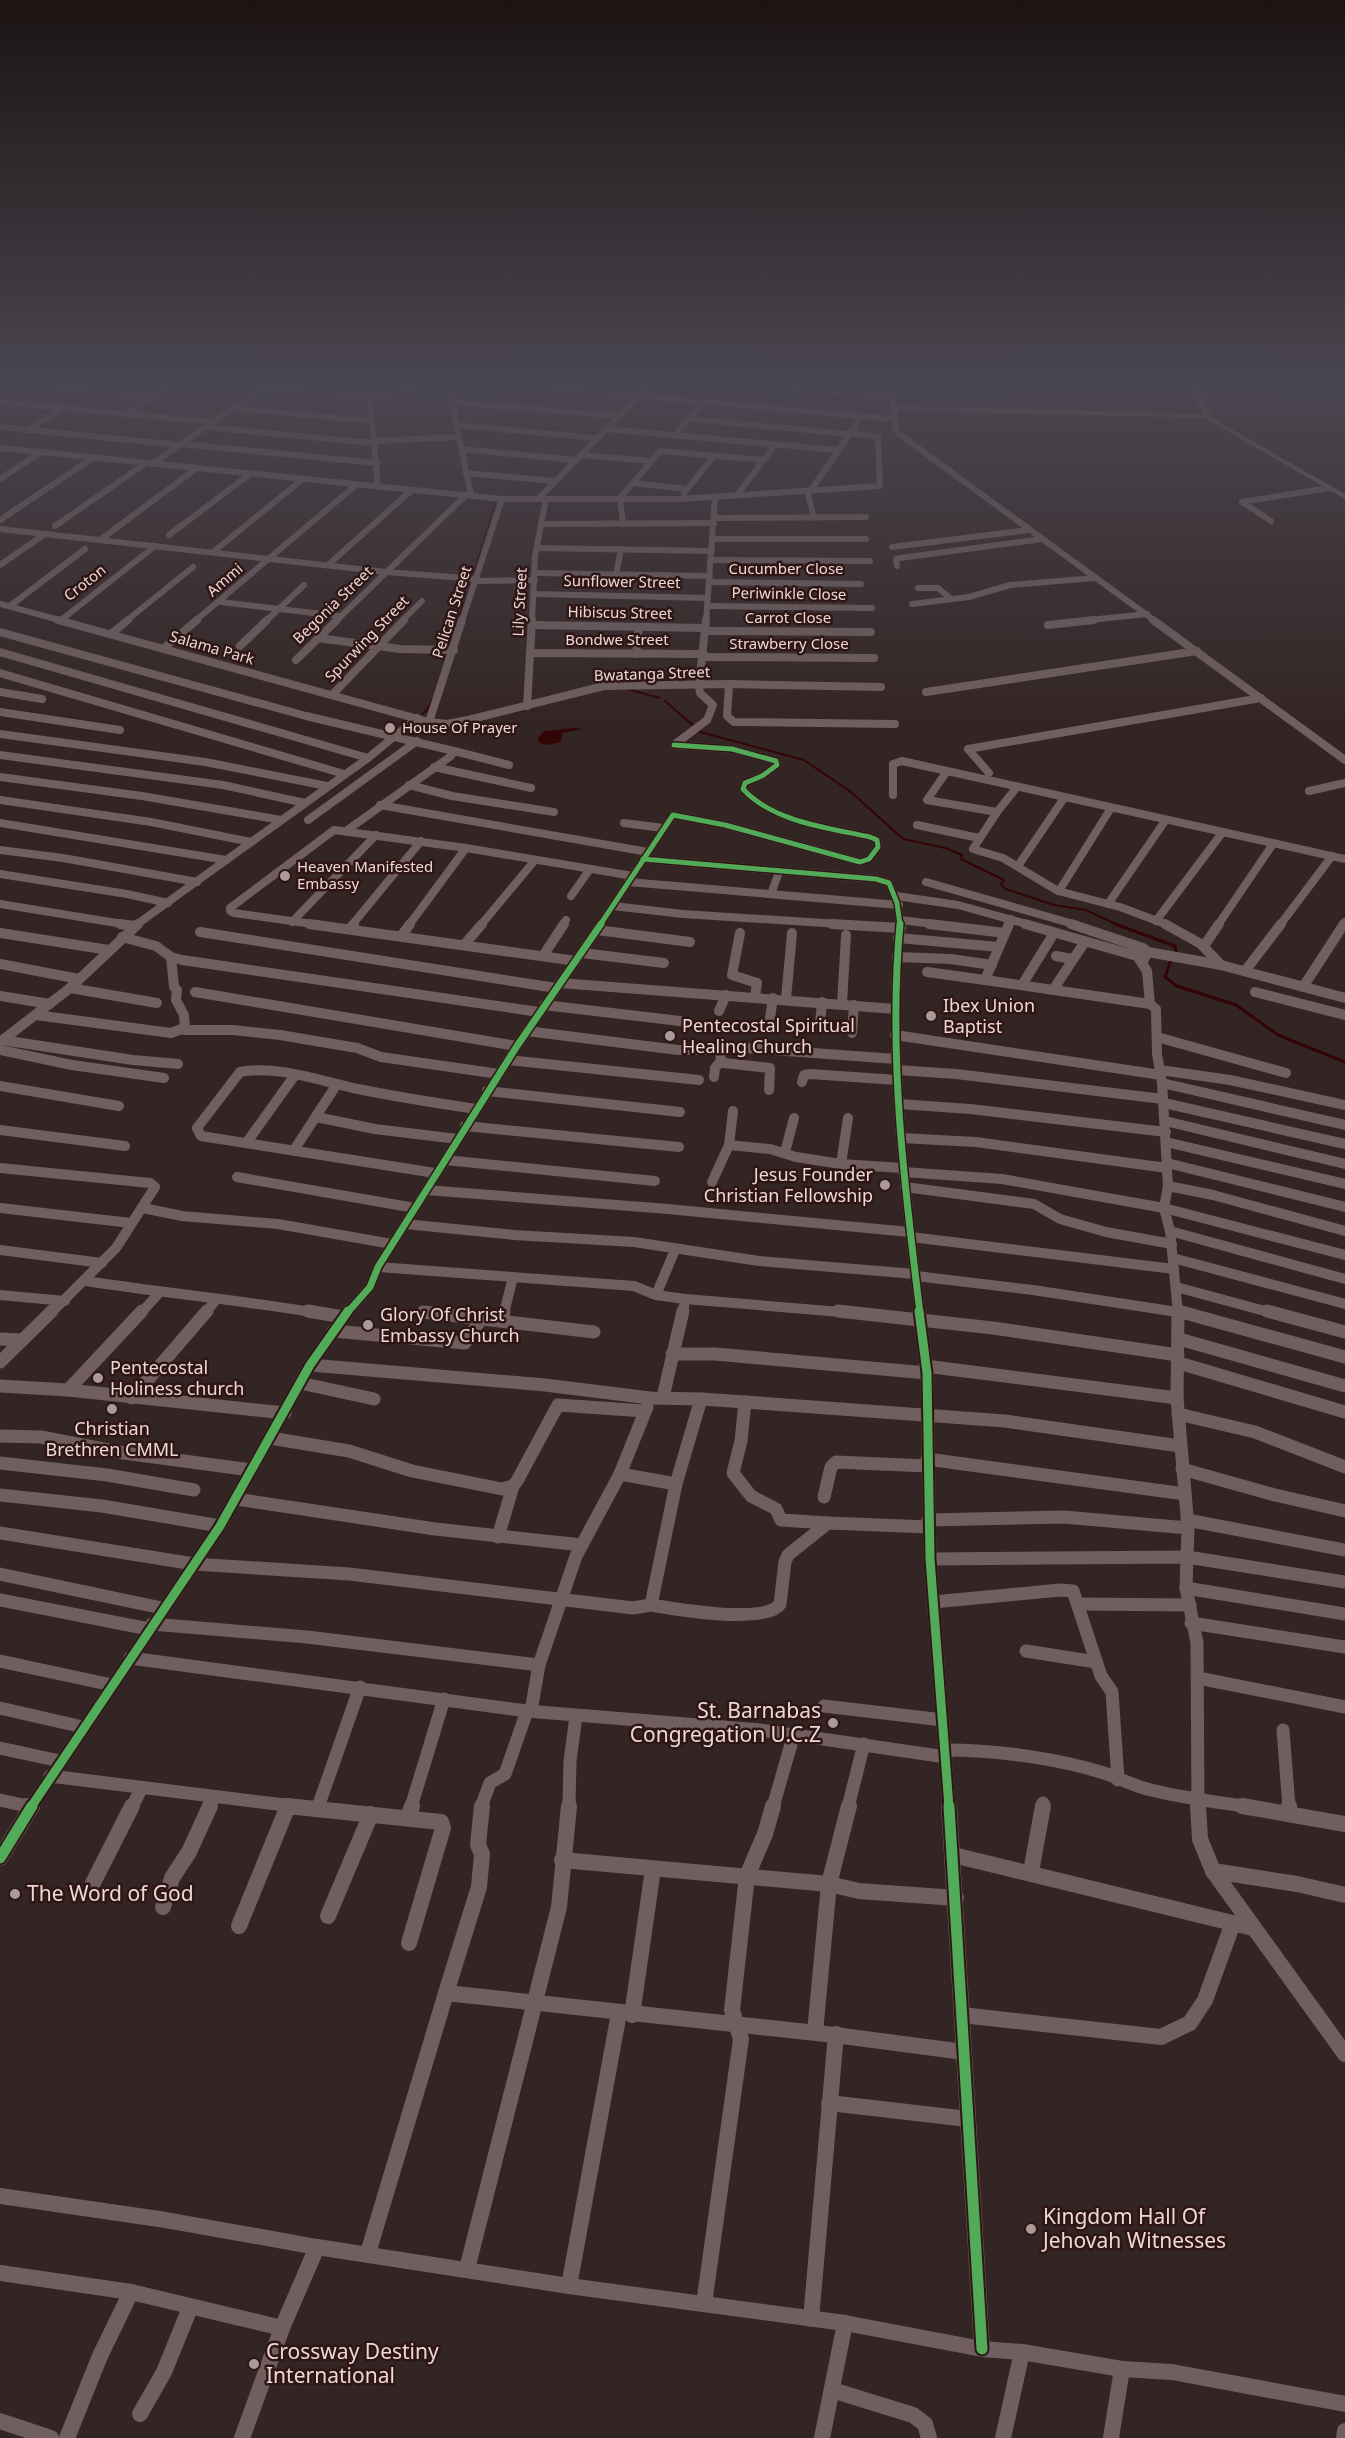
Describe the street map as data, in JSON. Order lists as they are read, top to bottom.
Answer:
{
  "streets": {
    "street": [
      "Cucumber Close",
      "Ammi",
      "Sunflower Street",
      "Croton",
      "Periwinkle Close",
      "Lily Street",
      "Begonia Street",
      "Pelican Street",
      "Hibiscus Street",
      "Carrot Close",
      "Spurwing Street",
      "Bondwe Street",
      "Strawberry Close",
      "Salama Park",
      "Bwatanga Street"
    ]
  },
  "crossings": [
    ["Cucumber Close", "Ammi"],
    ["Cucumber Close", "Croton"],
    ["Cucumber Close", "Lily Street"],
    ["Cucumber Close", "Begonia Street"],
    ["Cucumber Close", "Pelican Street"],
    ["Ammi", "Salama Park"],
    ["Sunflower Street", "Lily Street"],
    ["Croton", "Salama Park"],
    ["Lily Street", "Hibiscus Street"],
    ["Lily Street", "Bondwe Street"],
    ["Lily Street", "Bwatanga Street"],
    ["Pelican Street", "Bwatanga Street"],
    ["Hibiscus Street", "Carrot Close"],
    ["Spurwing Street", "Salama Park"],
    ["Bondwe Street", "Strawberry Close"]
  ],
  "places": [
    "House Of Prayer",
    "Heaven Manifested Embassy",
    "Ibex Union Baptist",
    "Pentecostal Spiritual Healing Church",
    "Jesus Founder Christian Fellowship",
    "Glory Of Christ Embassy Church",
    "Pentecostal Holiness church",
    "Christian Brethren CMML",
    "St. Barnabas Congregation U.C.Z",
    "The Word of God",
    "Kingdom Hall Of Jehovah Witnesses",
    "Crossway Destiny International"
  ]
}
